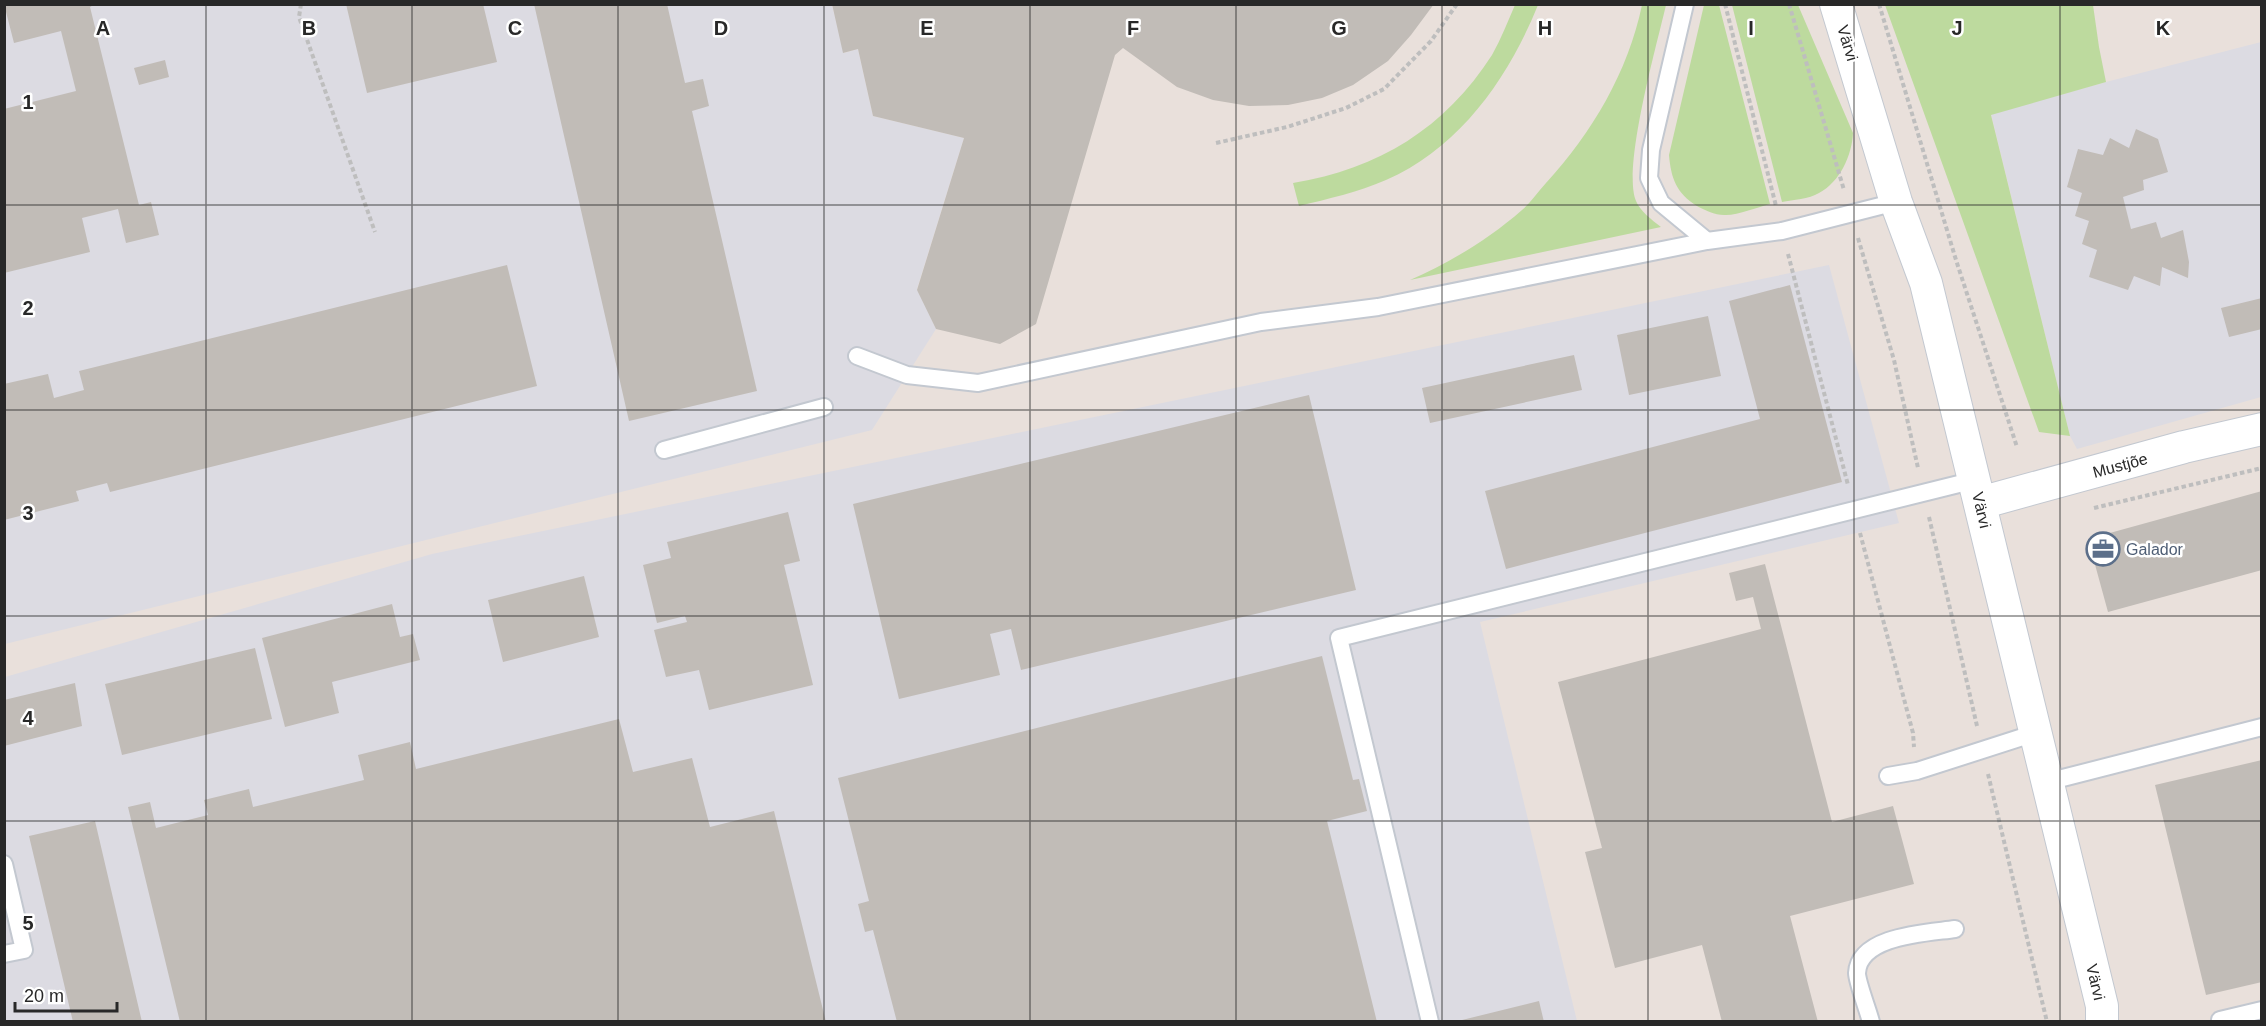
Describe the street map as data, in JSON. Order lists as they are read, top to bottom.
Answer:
{
  "streets": {
    "street": ["Värvi", "Mustjõe"]
  },
  "crossings": [
    ["Värvi", "Mustjõe"]
  ],
  "places": {
    "office": ["Galador"]
  },
  "scale_bar": "20 m",
  "grid": {
    "columns": [
      "A",
      "B",
      "C",
      "D",
      "E",
      "F",
      "G",
      "H",
      "I",
      "J",
      "K"
    ],
    "rows": [
      "1",
      "2",
      "3",
      "4",
      "5"
    ]
  }
}
